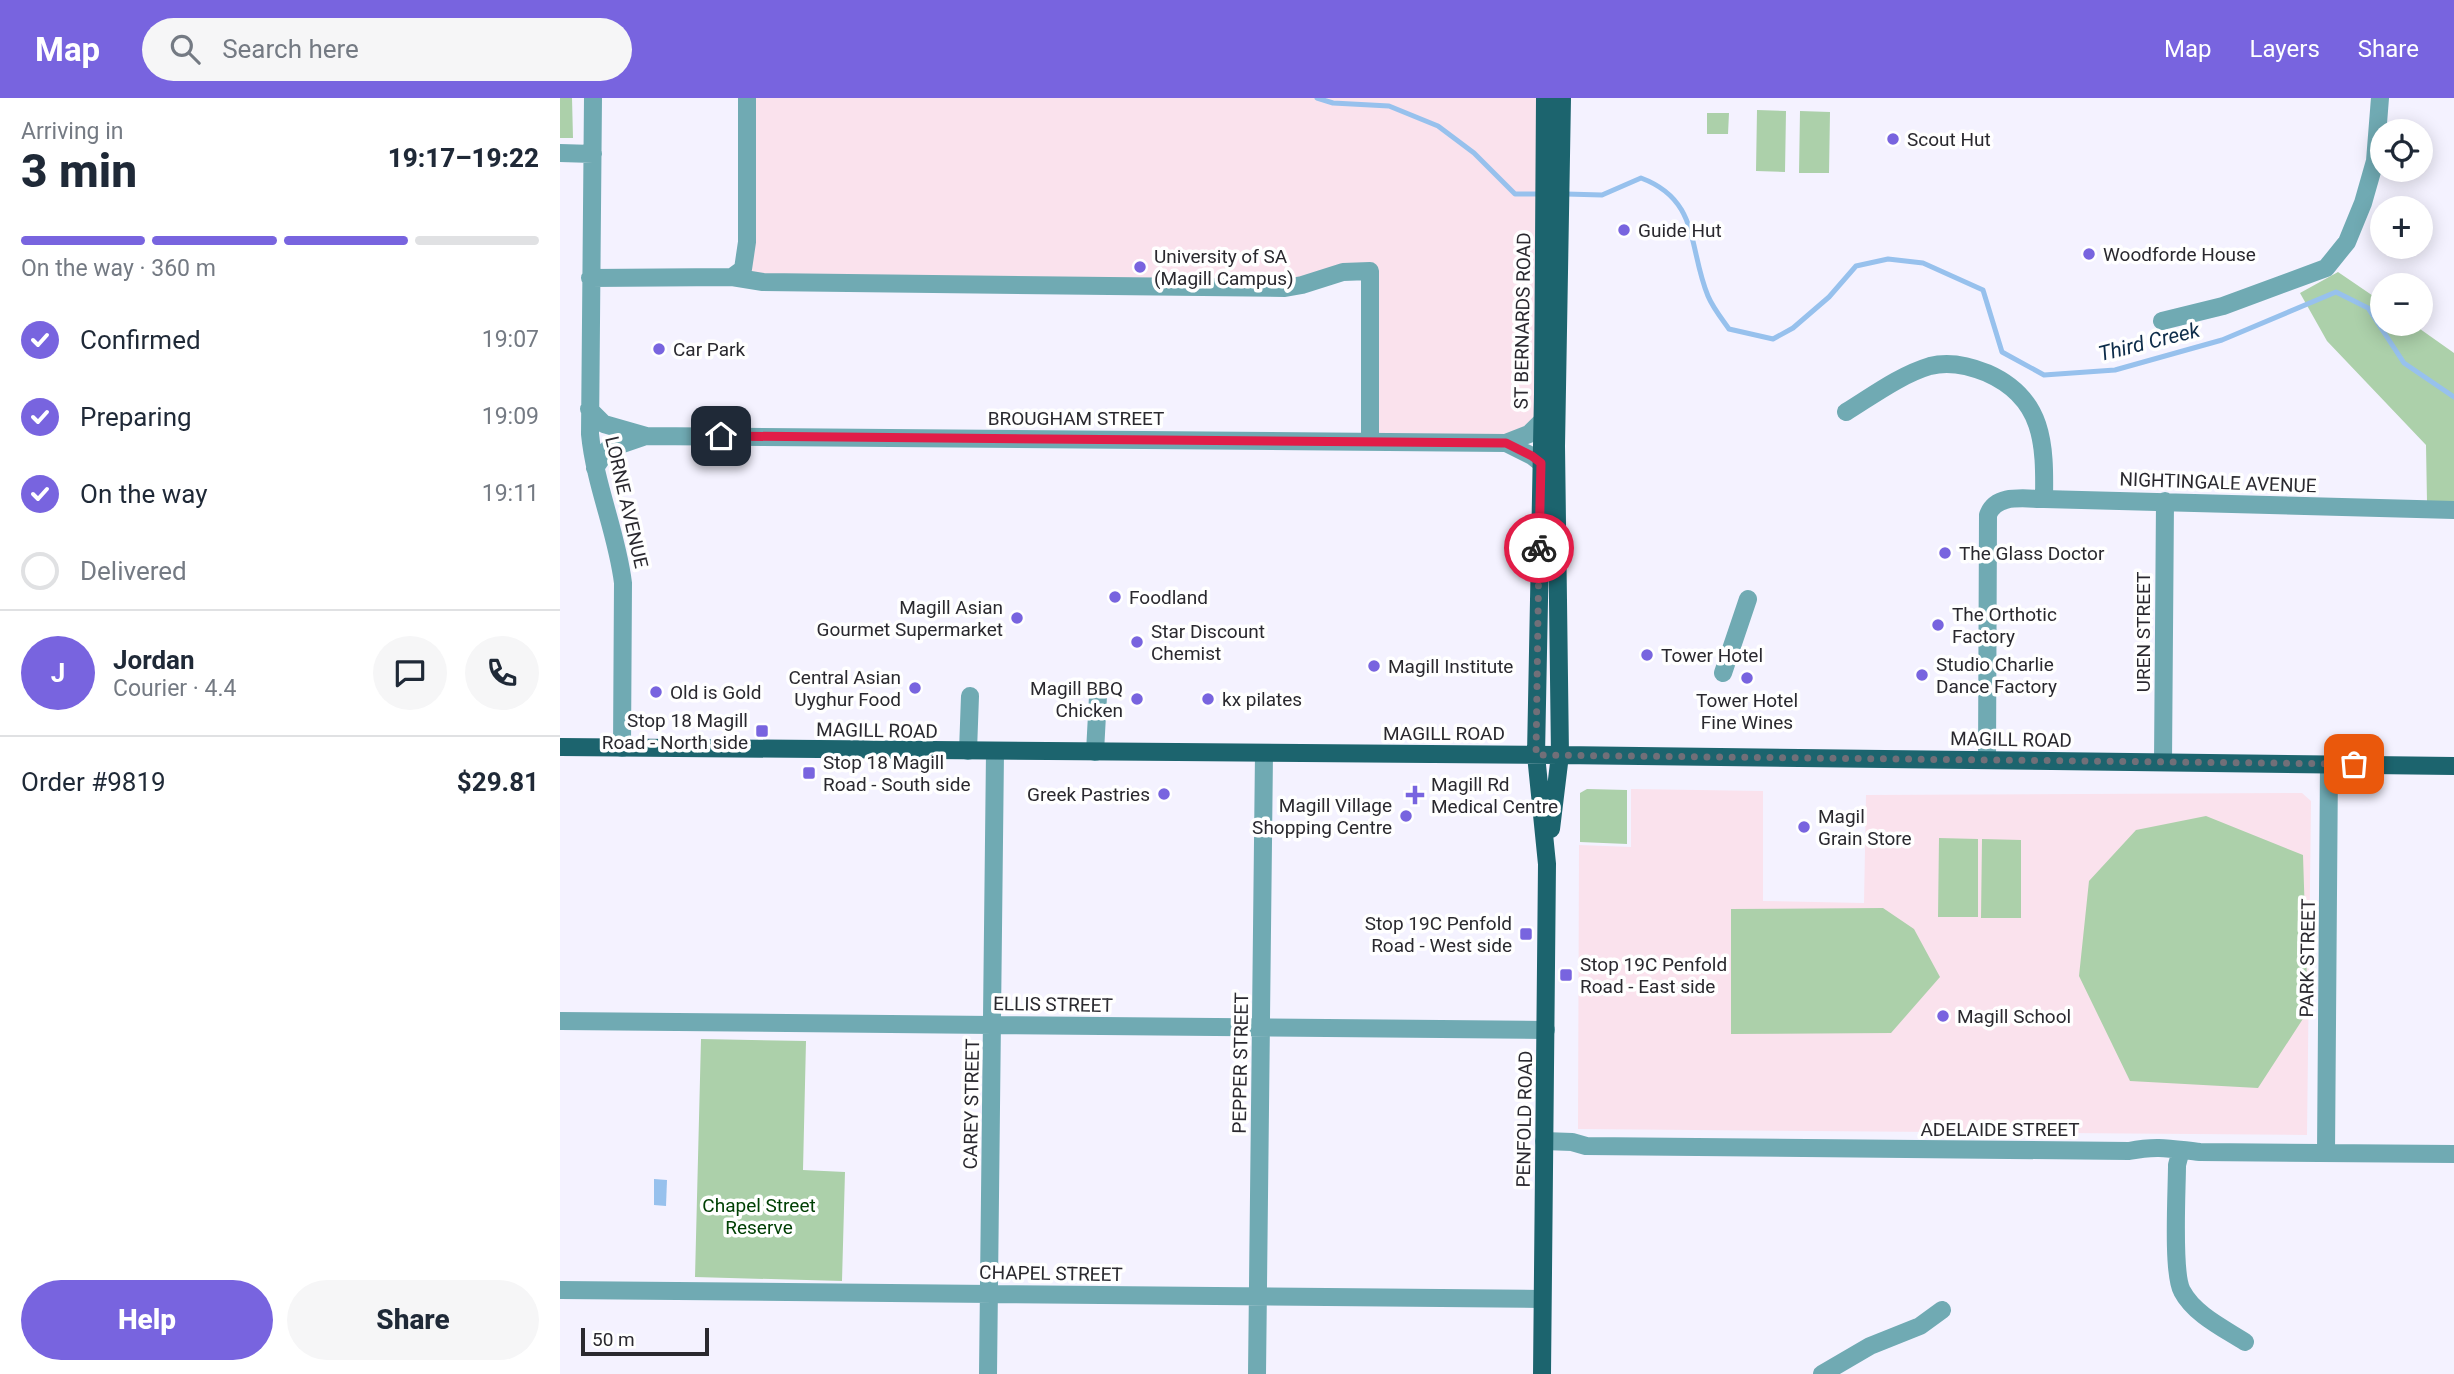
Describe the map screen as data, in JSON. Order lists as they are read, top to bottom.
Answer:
{
  "streets": {
    "main road": ["ST BERNARDS ROAD", "MAGILL ROAD", "PENFOLD ROAD"],
    "street": [
      "BROUGHAM STREET",
      "NIGHTINGALE AVENUE",
      "LORNE AVENUE",
      "UREN STREET",
      "PARK STREET",
      "ELLIS STREET",
      "PEPPER STREET",
      "CAREY STREET",
      "ADELAIDE STREET",
      "CHAPEL STREET"
    ]
  },
  "crossings": [
    ["ST BERNARDS ROAD", "BROUGHAM STREET"],
    ["ST BERNARDS ROAD", "MAGILL ROAD"],
    ["ST BERNARDS ROAD", "PENFOLD ROAD"],
    ["BROUGHAM STREET", "LORNE AVENUE"],
    ["NIGHTINGALE AVENUE", "UREN STREET"],
    ["NIGHTINGALE AVENUE", "MAGILL ROAD"],
    ["LORNE AVENUE", "MAGILL ROAD"],
    ["UREN STREET", "MAGILL ROAD"],
    ["MAGILL ROAD", "PARK STREET"],
    ["MAGILL ROAD", "PEPPER STREET"],
    ["MAGILL ROAD", "CAREY STREET"],
    ["MAGILL ROAD", "PENFOLD ROAD"],
    ["PARK STREET", "ADELAIDE STREET"],
    ["ELLIS STREET", "PEPPER STREET"],
    ["ELLIS STREET", "CAREY STREET"],
    ["ELLIS STREET", "PENFOLD ROAD"],
    ["PEPPER STREET", "CHAPEL STREET"],
    ["CAREY STREET", "CHAPEL STREET"],
    ["PENFOLD ROAD", "ADELAIDE STREET"],
    ["PENFOLD ROAD", "CHAPEL STREET"]
  ],
  "water": ["Third Creek"],
  "parks": ["Chapel Street Reserve"],
  "places": {
    "other": [
      "Scout Hut",
      "Guide Hut",
      "Woodforde House",
      "University of SA (Magill Campus)",
      "Car Park",
      "The Glass Doctor",
      "Foodland",
      "Magill Asian Gourmet Supermarket",
      "The Orthotic Factory",
      "Star Discount Chemist",
      "Tower Hotel",
      "Magill Institute",
      "Studio Charlie Dance Factory",
      "Tower Hotel Fine Wines",
      "Central Asian Uyghur Food",
      "Old is Gold",
      "Magill BBQ Chicken",
      "kx pilates",
      "Greek Pastries",
      "Magill Village Shopping Centre",
      "Magil Grain Store",
      "Magill School"
    ],
    "transit": [
      "Stop 18 Magill Road - North side",
      "Stop 18 Magill Road - South side",
      "Stop 19C Penfold Road - West side",
      "Stop 19C Penfold Road - East side"
    ],
    "health": ["Magill Rd Medical Centre"]
  },
  "scale_bar": "50 m",
  "page": {
    "header": "Map",
    "search": "Search here",
    "nav": ["Map", "Layers", "Share"],
    "heading": ["3 min", "Arriving in", "19:17–19:22"],
    "panel": [
      "Jordan",
      "Courier · 4.4",
      "Order #9819",
      "$29.81"
    ],
    "map_buttons": ["+", "−"],
    "bar": "On the way · 360 m",
    "list": [
      ["Confirmed", "19:07"],
      ["Preparing", "19:09"],
      ["On the way", "19:11"],
      "Delivered"
    ],
    "round": "J",
    "buttons": ["Help", "Share"],
    "scale": "50 m"
  }
}
